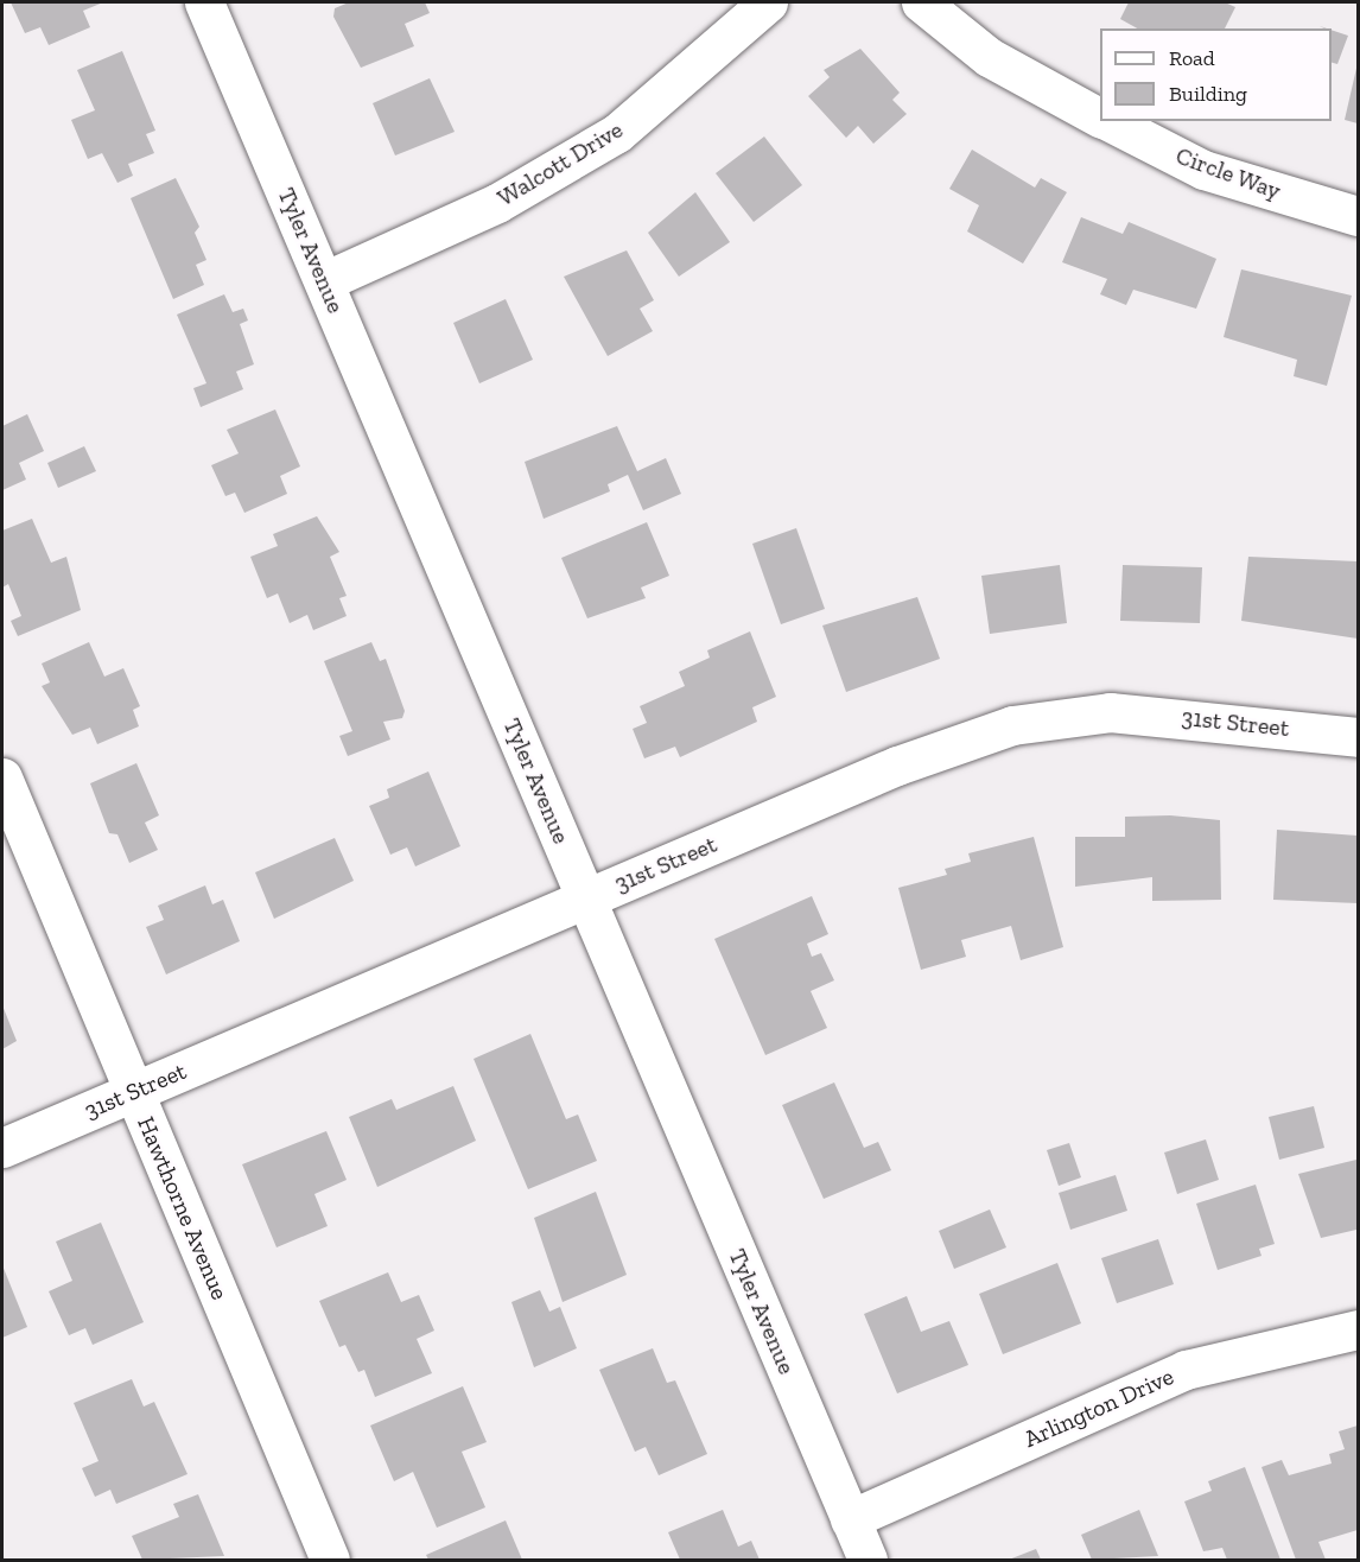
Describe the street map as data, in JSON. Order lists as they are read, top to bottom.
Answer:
{
  "streets": {
    "street": [
      "Walcott Drive",
      "Circle Way",
      "Tyler Avenue",
      "31st Street",
      "Hawthorne Avenue",
      "Arlington Drive"
    ]
  },
  "crossings": [
    ["Walcott Drive", "Tyler Avenue"],
    ["Tyler Avenue", "31st Street"],
    ["Tyler Avenue", "Arlington Drive"],
    ["31st Street", "Hawthorne Avenue"]
  ],
  "legend": ["Road", "Building"]
}
